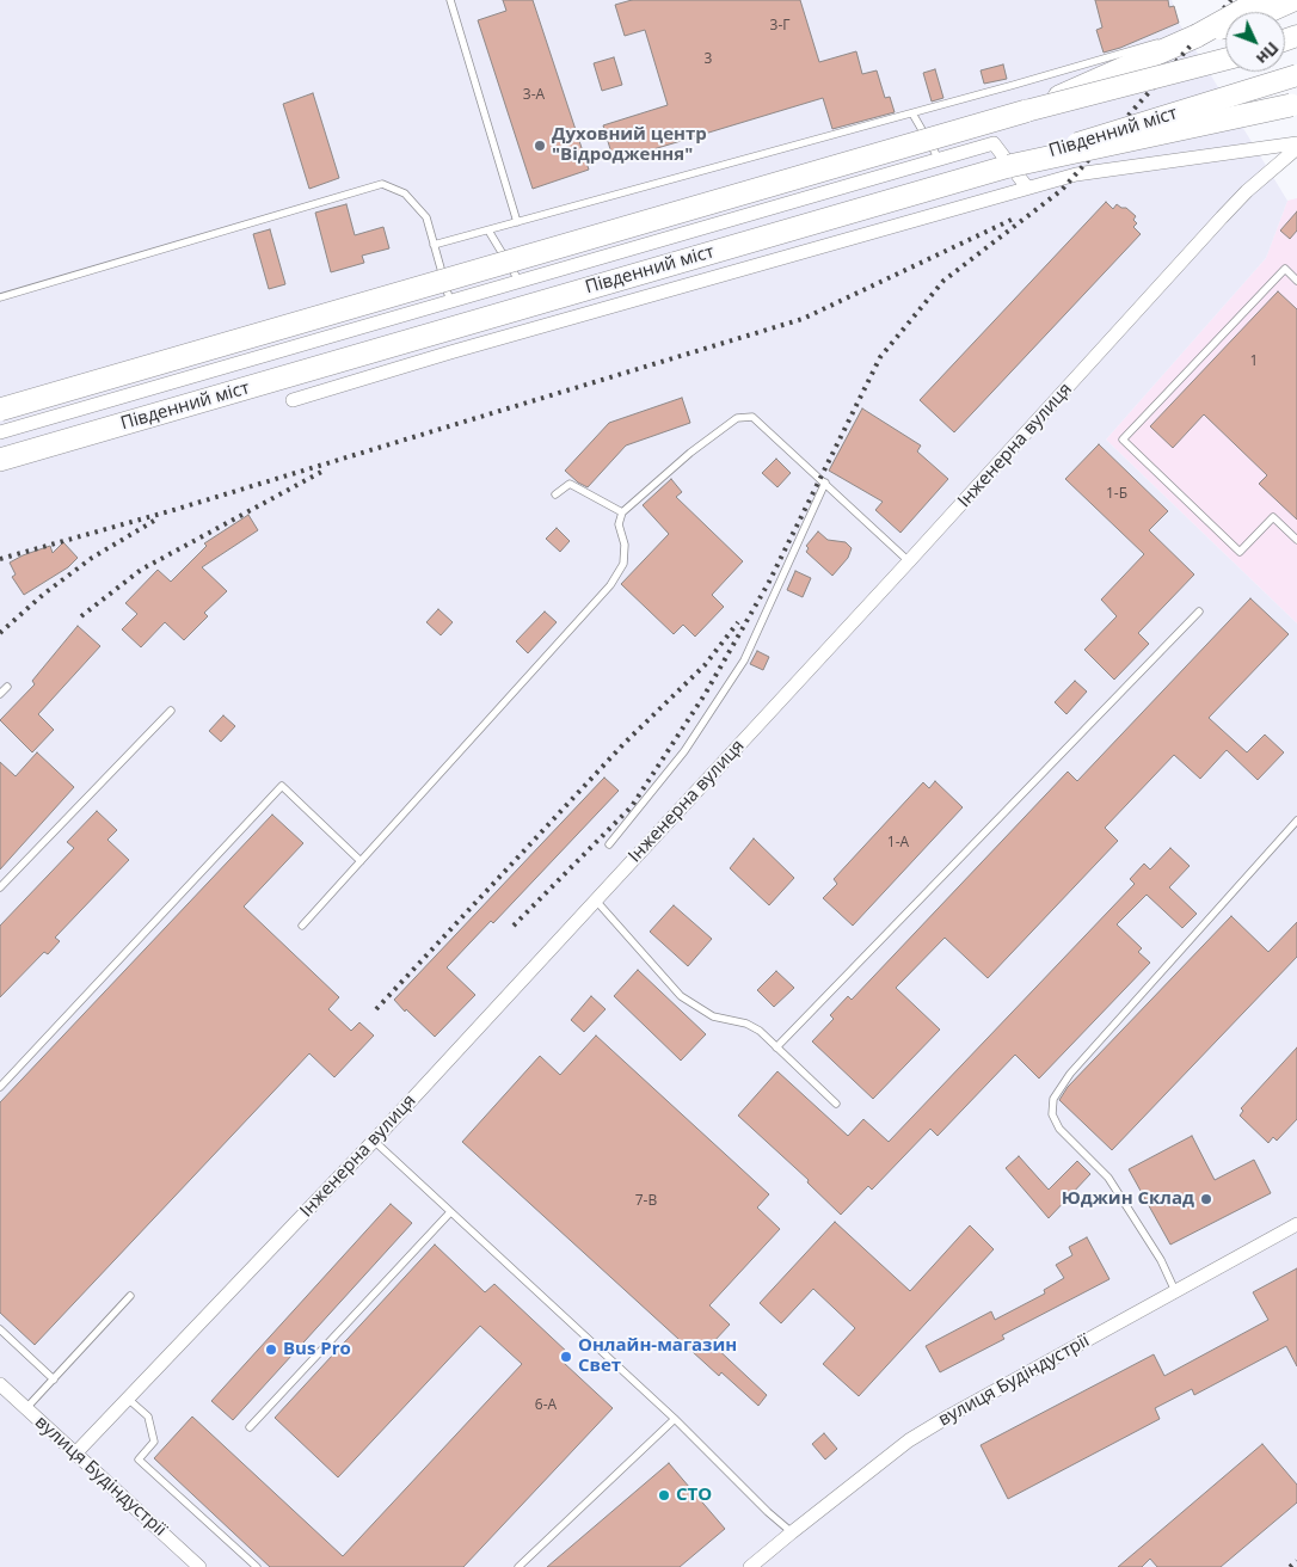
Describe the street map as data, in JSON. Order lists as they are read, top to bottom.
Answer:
{
  "streets": {
    "highway": ["Південний міст"],
    "street": ["Інженерна вулиця", "вулиця Будіндустрії"]
  },
  "crossings": [
    ["Інженерна вулиця", "вулиця Будіндустрії"]
  ],
  "places": [
    "Духовний центр \"Відродження\"",
    "Юджин Склад",
    "Bus Pro",
    "Онлайн-магазин Свет",
    "СТО"
  ],
  "house_numbers": [
    "3-Г",
    "3",
    "3-А",
    "1",
    "1-Б",
    "1-А",
    "7-В",
    "6-А"
  ],
  "north": "bottom right"
}
